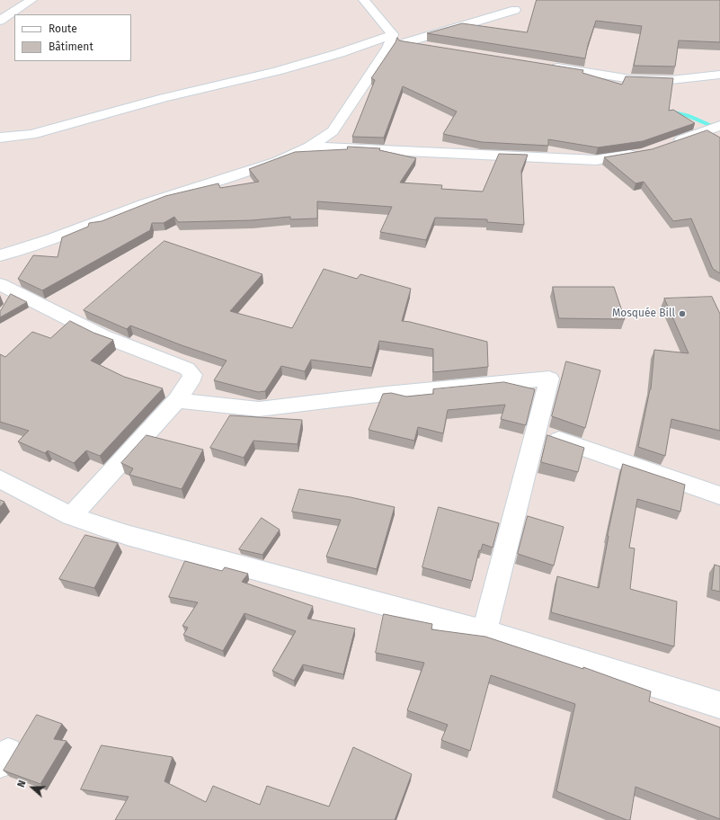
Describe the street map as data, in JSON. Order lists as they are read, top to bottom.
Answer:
{
  "places": ["Mosquée Bill"],
  "legend": ["Route", "Bâtiment"],
  "north": "left"
}
